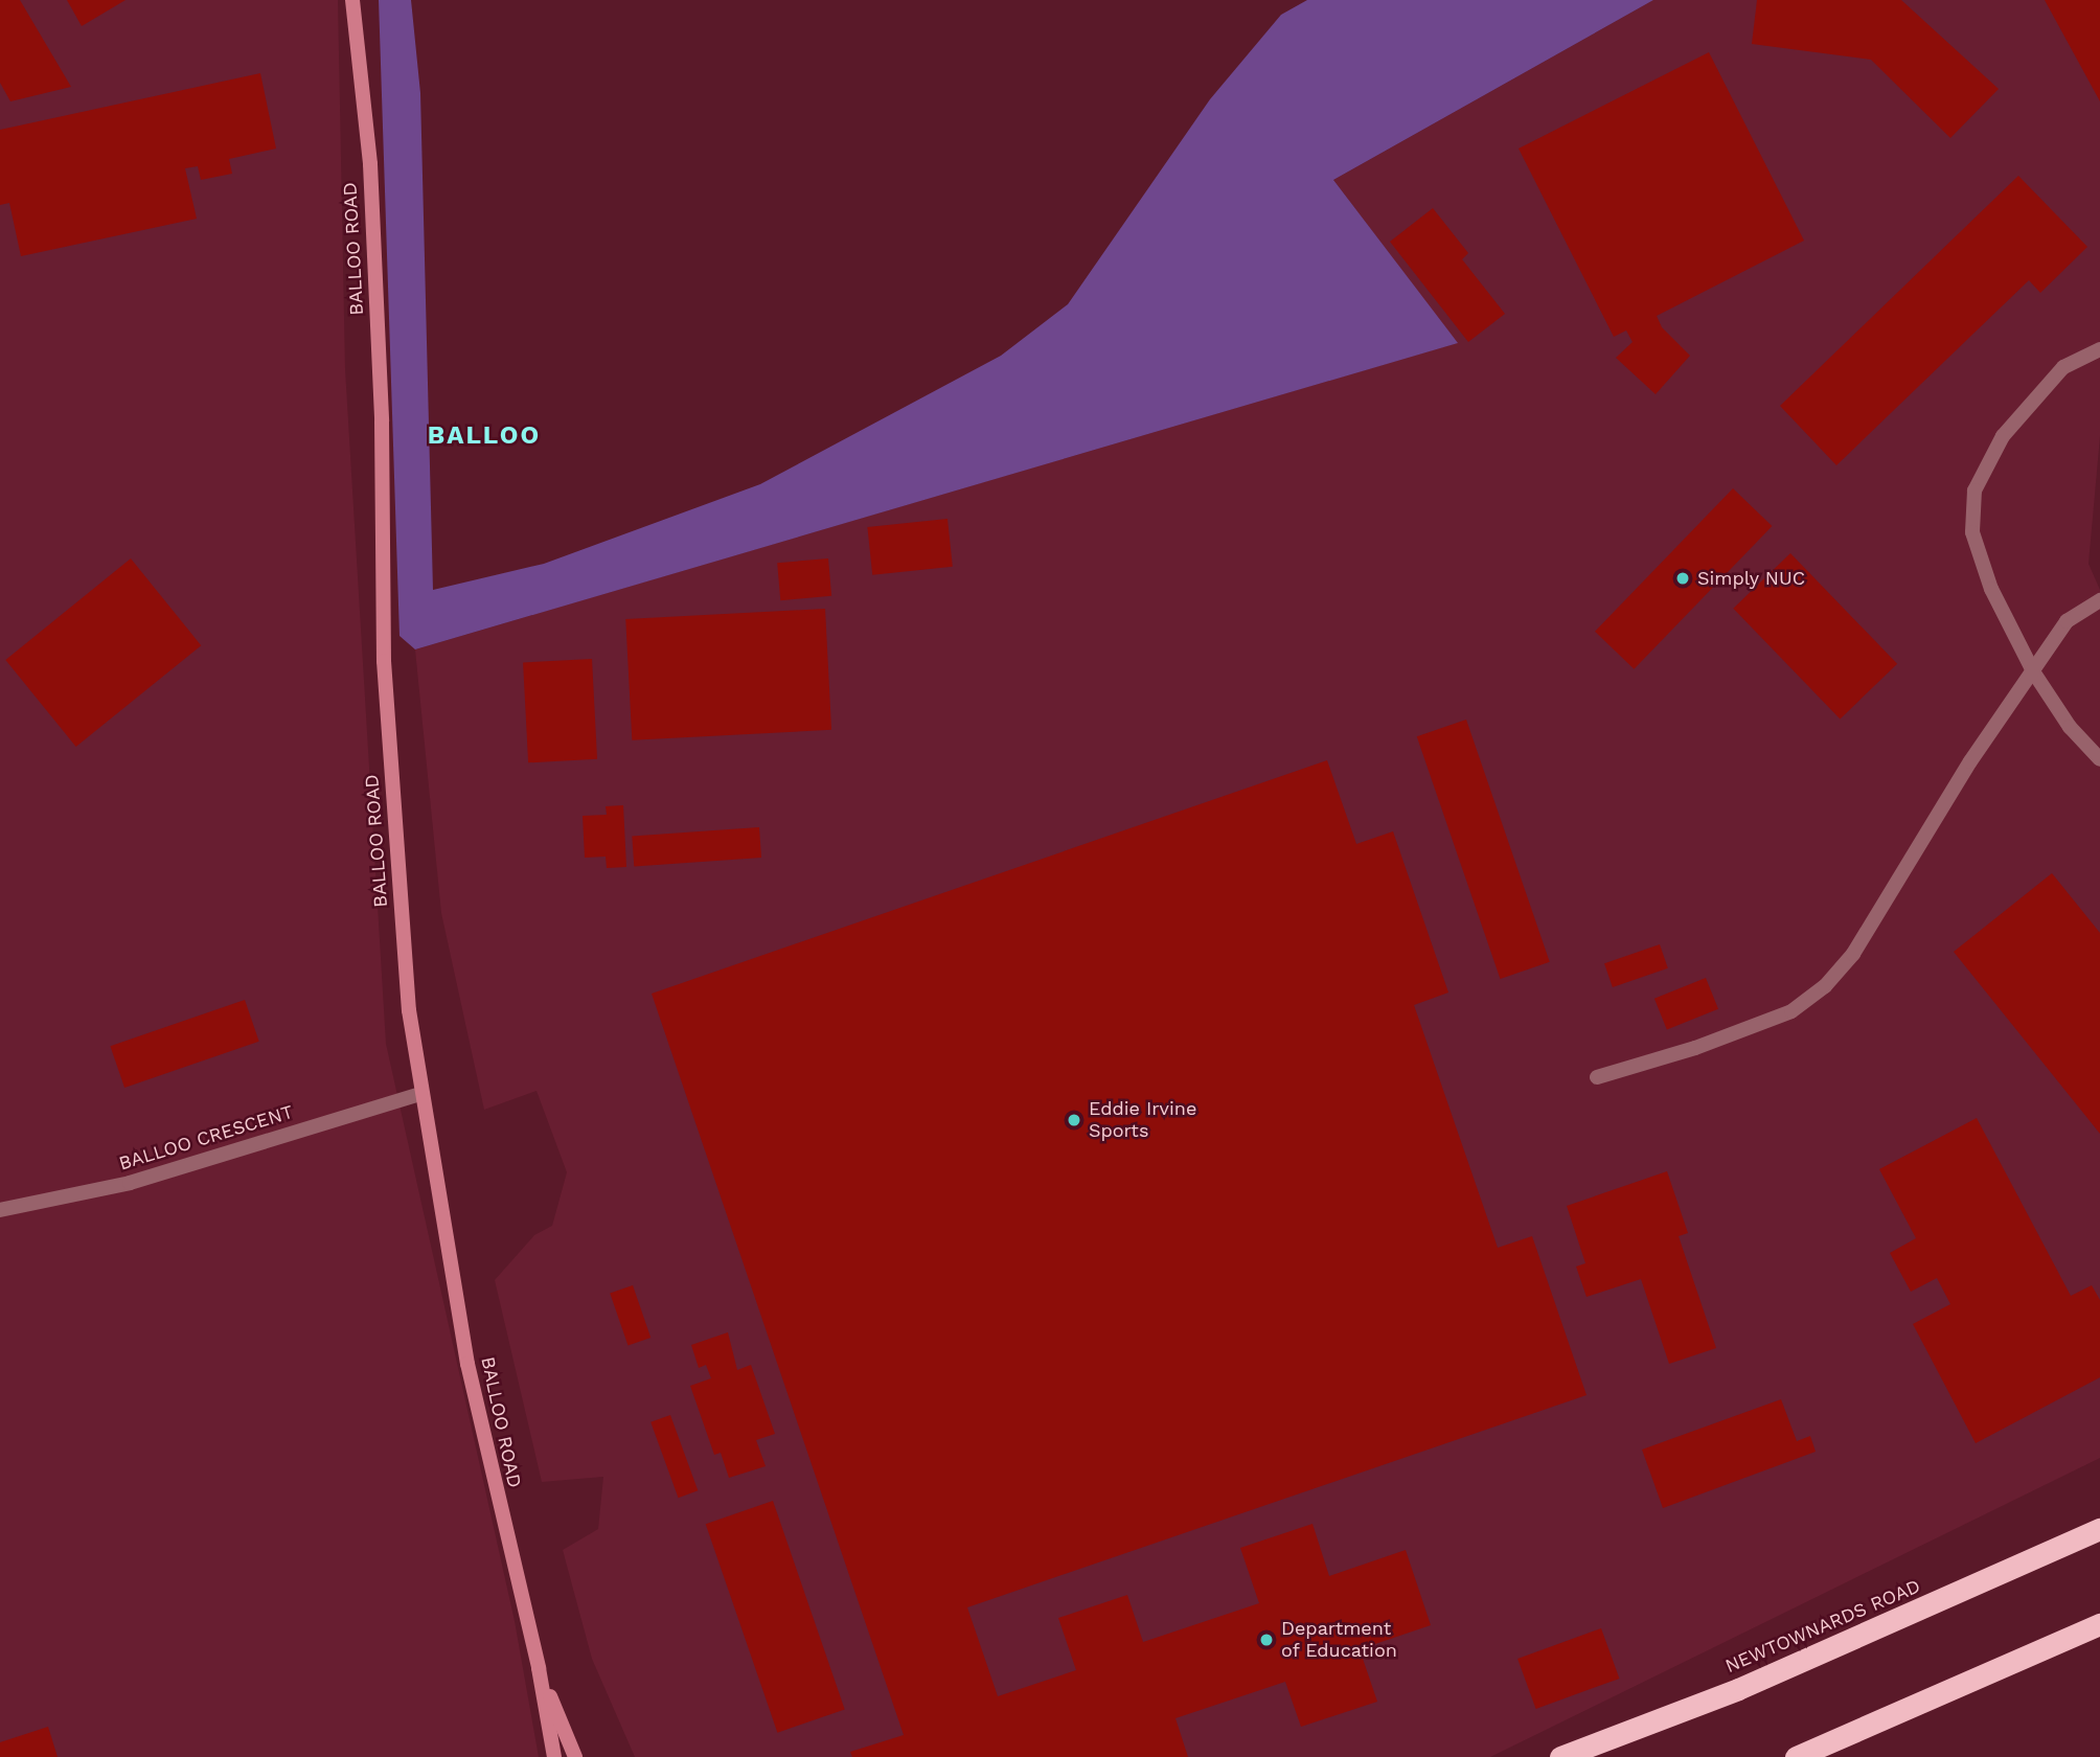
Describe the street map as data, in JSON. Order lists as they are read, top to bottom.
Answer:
{
  "streets": {
    "highway": ["NEWTOWNARDS ROAD"],
    "street": ["BALLOO ROAD", "BALLOO CRESCENT"]
  },
  "crossings": [
    ["BALLOO ROAD", "BALLOO CRESCENT"]
  ],
  "districts": ["BALLOO"],
  "places": ["Simply NUC", "Eddie Irvine Sports", "Department of Education"]
}
